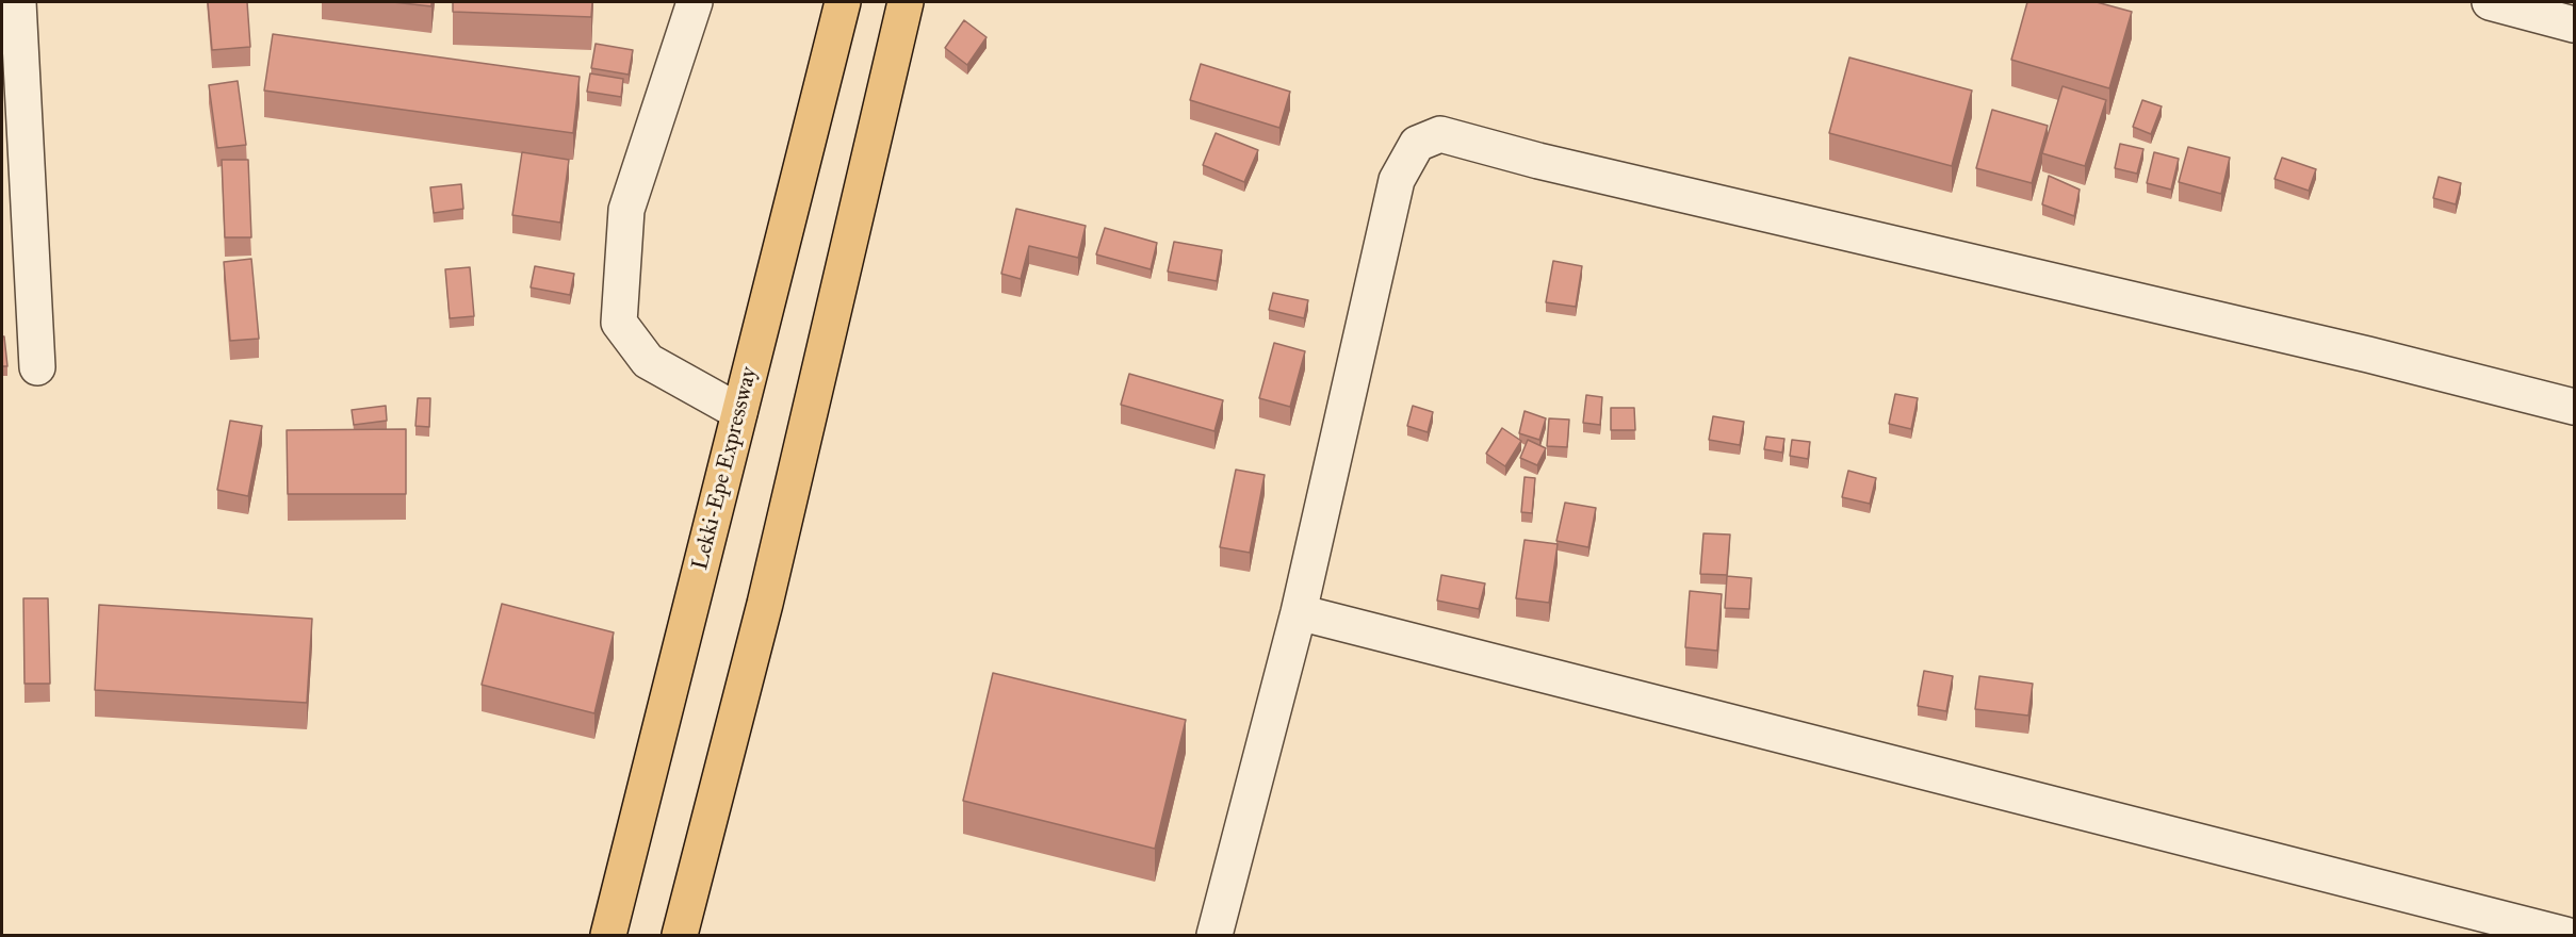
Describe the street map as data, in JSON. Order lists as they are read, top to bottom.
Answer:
{
  "streets": {
    "highway": ["Lekki-Epe Expressway"]
  }
}
